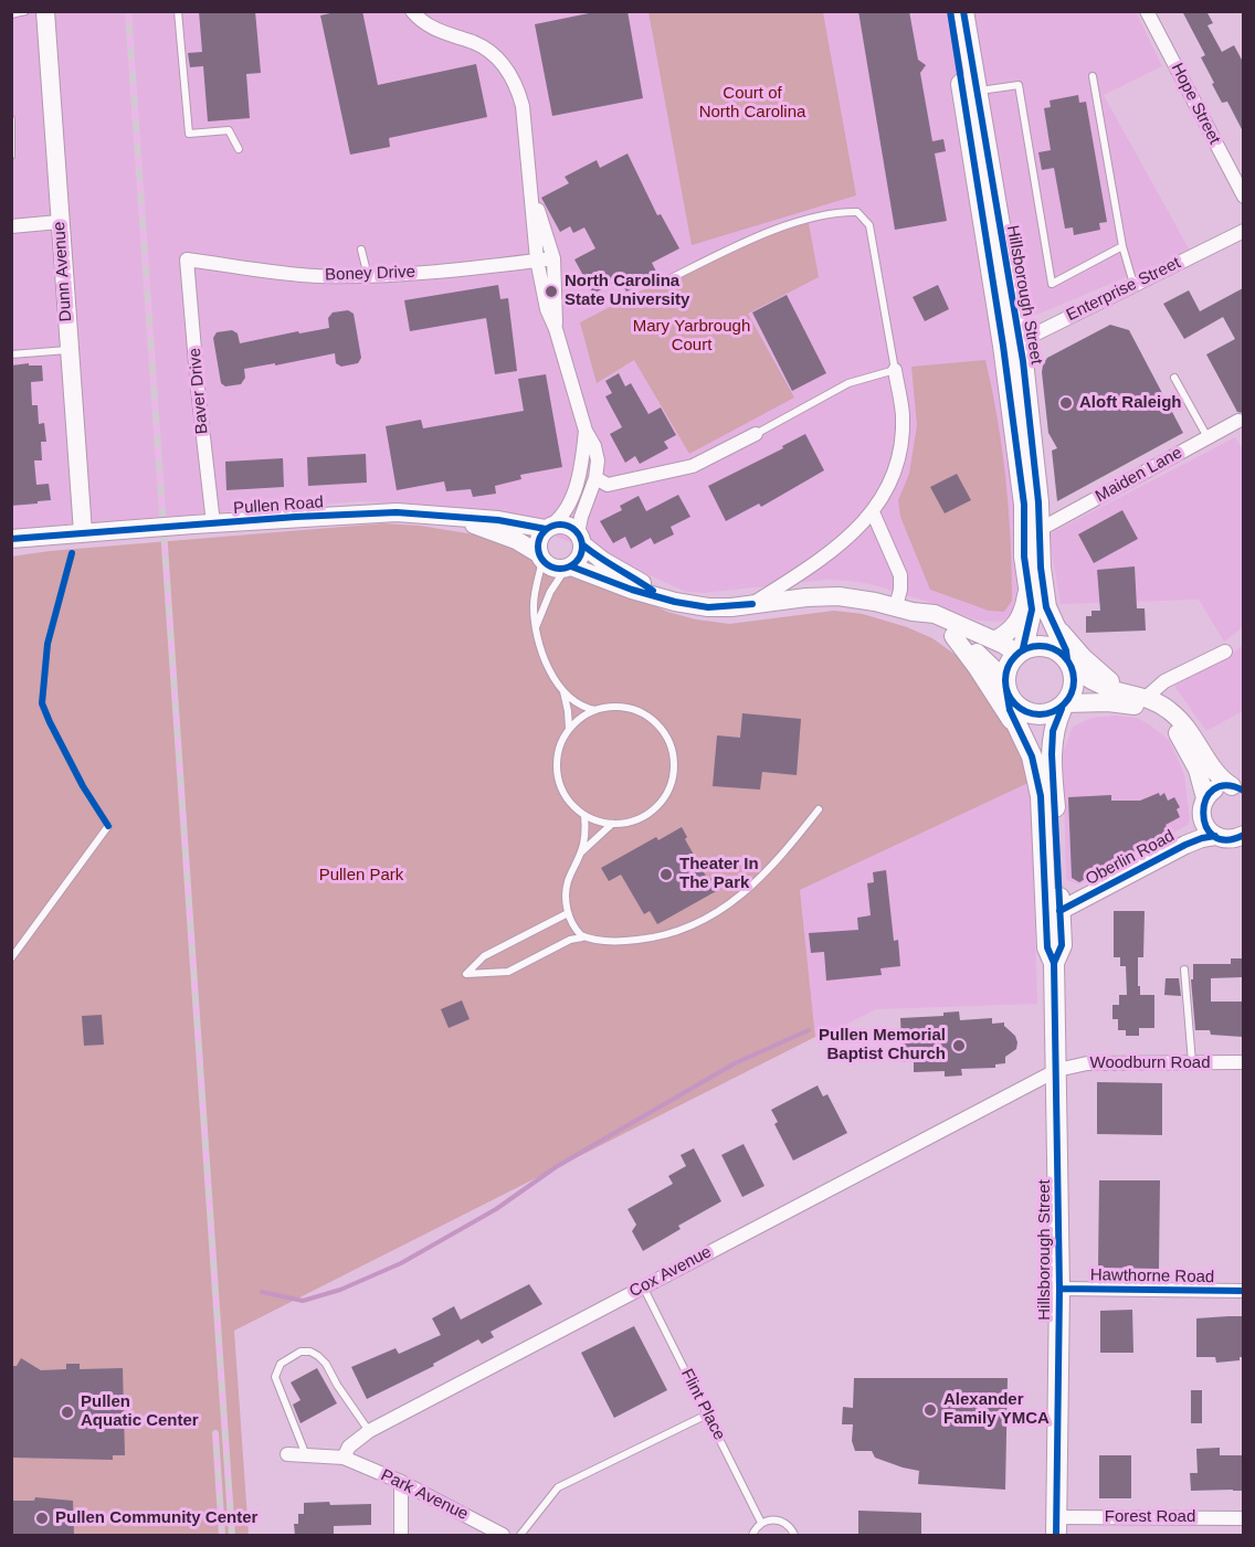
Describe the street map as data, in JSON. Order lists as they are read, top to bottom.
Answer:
{
  "streets": {
    "main road": [
      "Dunn Avenue",
      "Hillsborough Street",
      "Pullen Road",
      "Oberlin Road"
    ],
    "street": [
      "Hope Street",
      "Boney Drive",
      "Enterprise Street",
      "Baver Drive",
      "Maiden Lane",
      "Woodburn Road",
      "Cox Avenue",
      "Hawthorne Road",
      "Park Avenue",
      "Forest Road"
    ],
    "lane": ["Flint Place"]
  },
  "crossings": [
    ["Dunn Avenue", "Pullen Road"],
    ["Boney Drive", "Baver Drive"],
    ["Enterprise Street", "Hillsborough Street"],
    ["Hillsborough Street", "Maiden Lane"],
    ["Hillsborough Street", "Oberlin Road"],
    ["Hillsborough Street", "Woodburn Road"],
    ["Hillsborough Street", "Cox Avenue"],
    ["Hillsborough Street", "Hawthorne Road"],
    ["Hillsborough Street", "Forest Road"],
    ["Baver Drive", "Pullen Road"],
    ["Woodburn Road", "Cox Avenue"],
    ["Cox Avenue", "Flint Place"],
    ["Cox Avenue", "Park Avenue"]
  ],
  "parks": ["Court of North Carolina", "Mary Yarbrough Court", "Pullen Park"],
  "places": [
    "North Carolina State University",
    "Aloft Raleigh",
    "Theater In The Park",
    "Pullen Memorial Baptist Church",
    "Alexander Family YMCA",
    "Pullen Aquatic Center",
    "Pullen Community Center"
  ]
}
